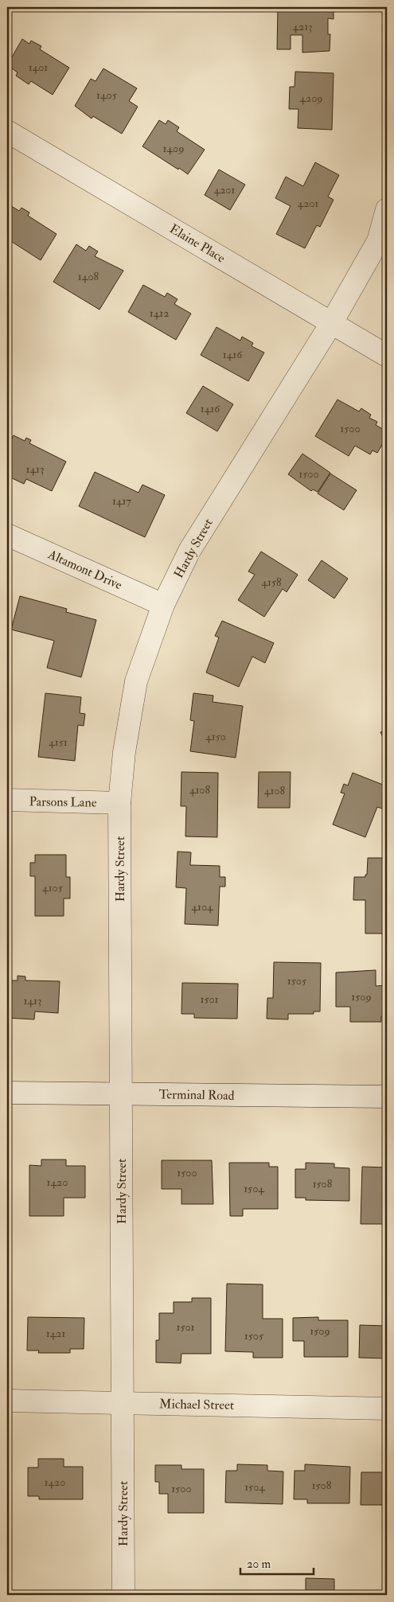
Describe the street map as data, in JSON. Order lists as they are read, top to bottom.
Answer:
{
  "streets": {
    "street": [
      "Elaine Place",
      "Hardy Street",
      "Altamont Drive",
      "Parsons Lane",
      "Terminal Road",
      "Michael Street"
    ]
  },
  "crossings": [
    ["Elaine Place", "Hardy Street"],
    ["Hardy Street", "Altamont Drive"],
    ["Hardy Street", "Parsons Lane"],
    ["Hardy Street", "Terminal Road"],
    ["Hardy Street", "Michael Street"]
  ],
  "house_numbers": [
    "4213",
    "1401",
    "1405",
    "4209",
    "1409",
    "4201",
    "4201",
    "1408",
    "1412",
    "1416",
    "1416",
    "1500",
    "1413",
    "1500",
    "1417",
    "4158",
    "4150",
    "4151",
    "4108",
    "4108",
    "4105",
    "4104",
    "1505",
    "1509",
    "1501",
    "1413",
    "1500",
    "1420",
    "1508",
    "1504",
    "1501",
    "1509",
    "1421",
    "1505",
    "1420",
    "1508",
    "1504",
    "1500"
  ],
  "scale_bar": "20 m"
}
